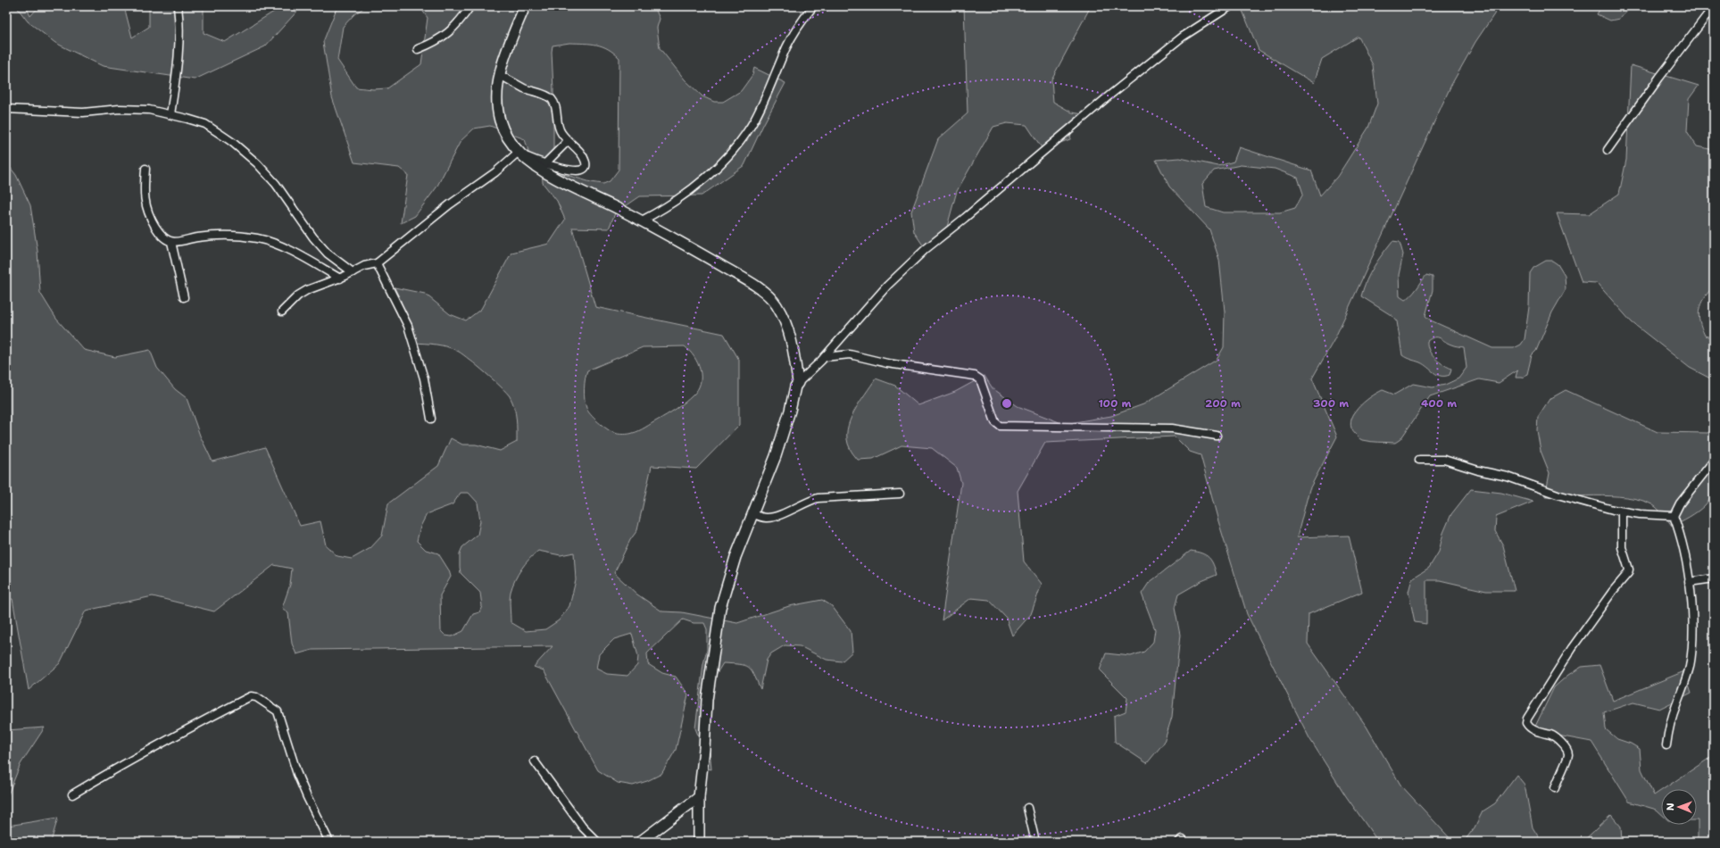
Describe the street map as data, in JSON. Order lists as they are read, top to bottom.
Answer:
{
  "north": "left",
  "rings": [
    "100 m",
    "200 m",
    "300 m",
    "400 m"
  ]
}
